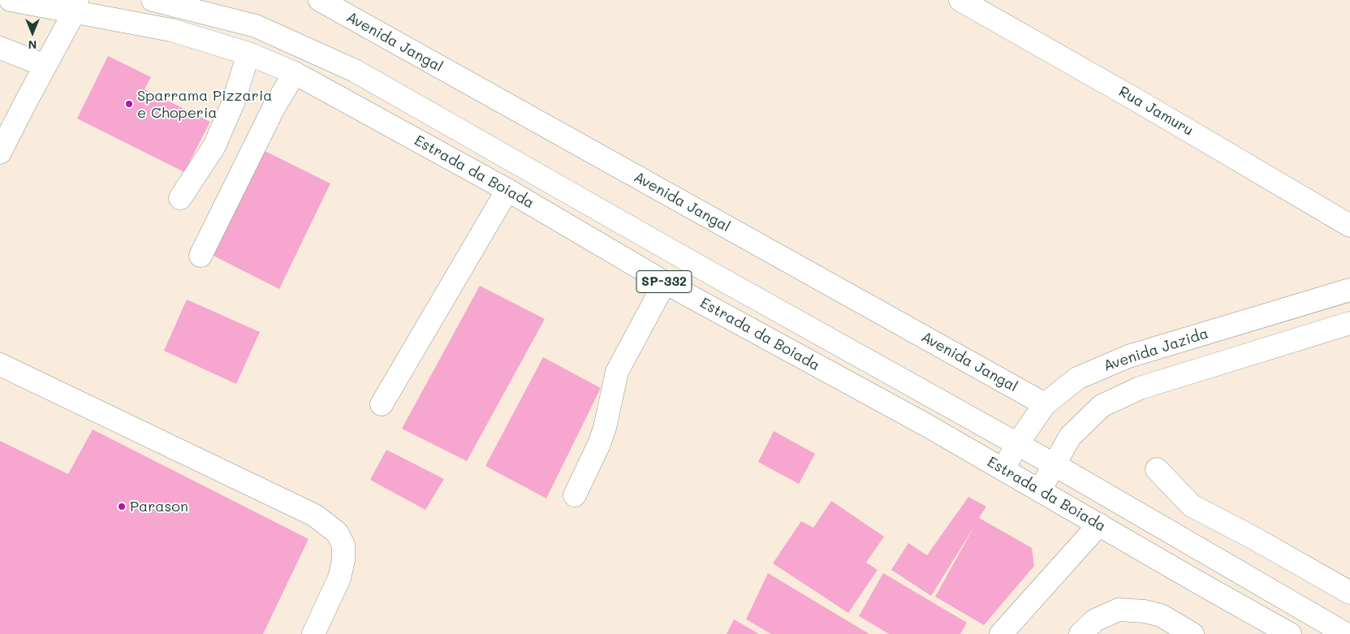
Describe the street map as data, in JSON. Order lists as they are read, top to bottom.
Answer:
{
  "streets": {
    "main road": [
      "Avenida Jangal",
      "Rua Jamuru",
      "Estrada da Boiada",
      "SP-332",
      "Avenida Jazida"
    ]
  },
  "crossings": [
    ["Avenida Jangal", "Avenida Jazida"],
    ["Estrada da Boiada", "Avenida Jazida"]
  ],
  "places": ["Sparrama Pizzaria e Choperia", "Parason"],
  "north": "bottom"
}
